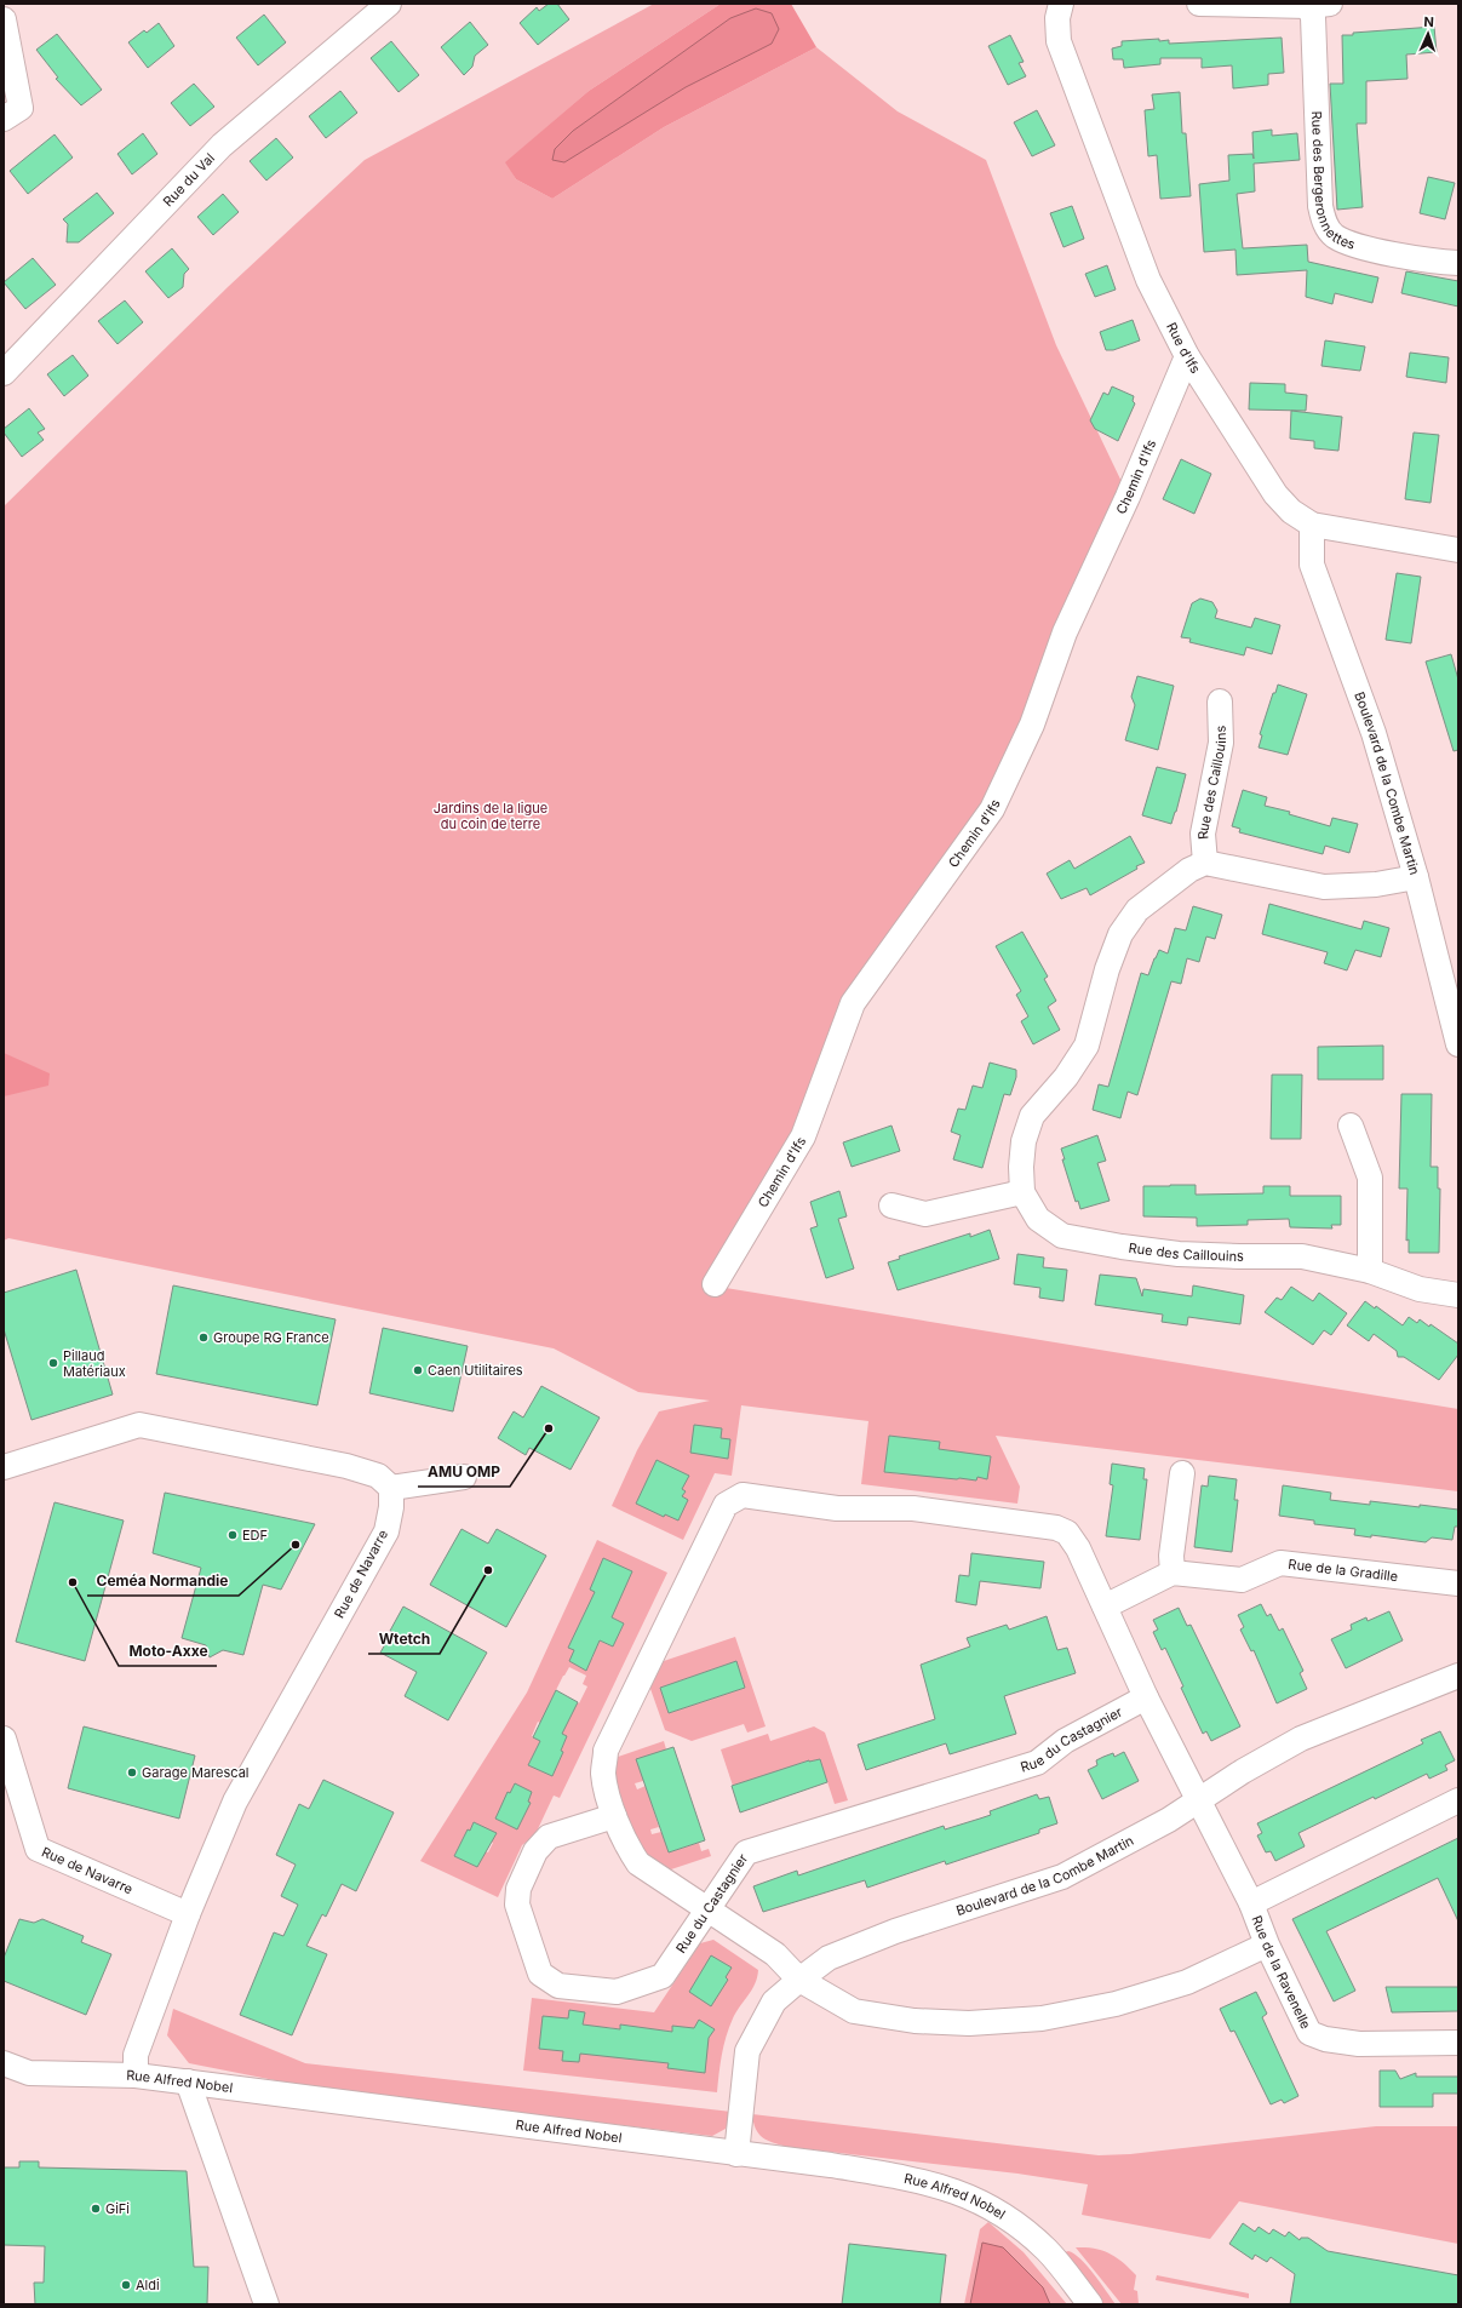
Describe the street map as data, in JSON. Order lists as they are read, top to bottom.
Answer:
{
  "streets": {
    "street": [
      "Rue des Bergeronnettes",
      "Rue du Val",
      "Rue d'Ifs",
      "Chemin d'Ifs",
      "Rue des Caillouins",
      "Boulevard de la Combe Martin",
      "Rue de la Gradille",
      "Rue de Navarre",
      "Rue du Castagnier",
      "Rue de la Ravenelle",
      "Rue Alfred Nobel"
    ]
  },
  "crossings": [
    ["Rue d'Ifs", "Chemin d'Ifs"],
    ["Rue d'Ifs", "Boulevard de la Combe Martin"],
    ["Boulevard de la Combe Martin", "Rue de la Ravenelle"],
    ["Boulevard de la Combe Martin", "Rue Alfred Nobel"],
    ["Rue de Navarre", "Rue Alfred Nobel"]
  ],
  "parks": ["Jardins de la ligue du coin de terre"],
  "places": [
    "Groupe RG France",
    "Pillaud Matériaux",
    "Caen Utilitaires",
    "AMU OMP",
    "EDF",
    "Ceméa Normandie",
    "Wtetch",
    "Moto-Axxe",
    "Garage Marescal",
    "GiFi",
    "Aldi"
  ],
  "north": "top"
}
